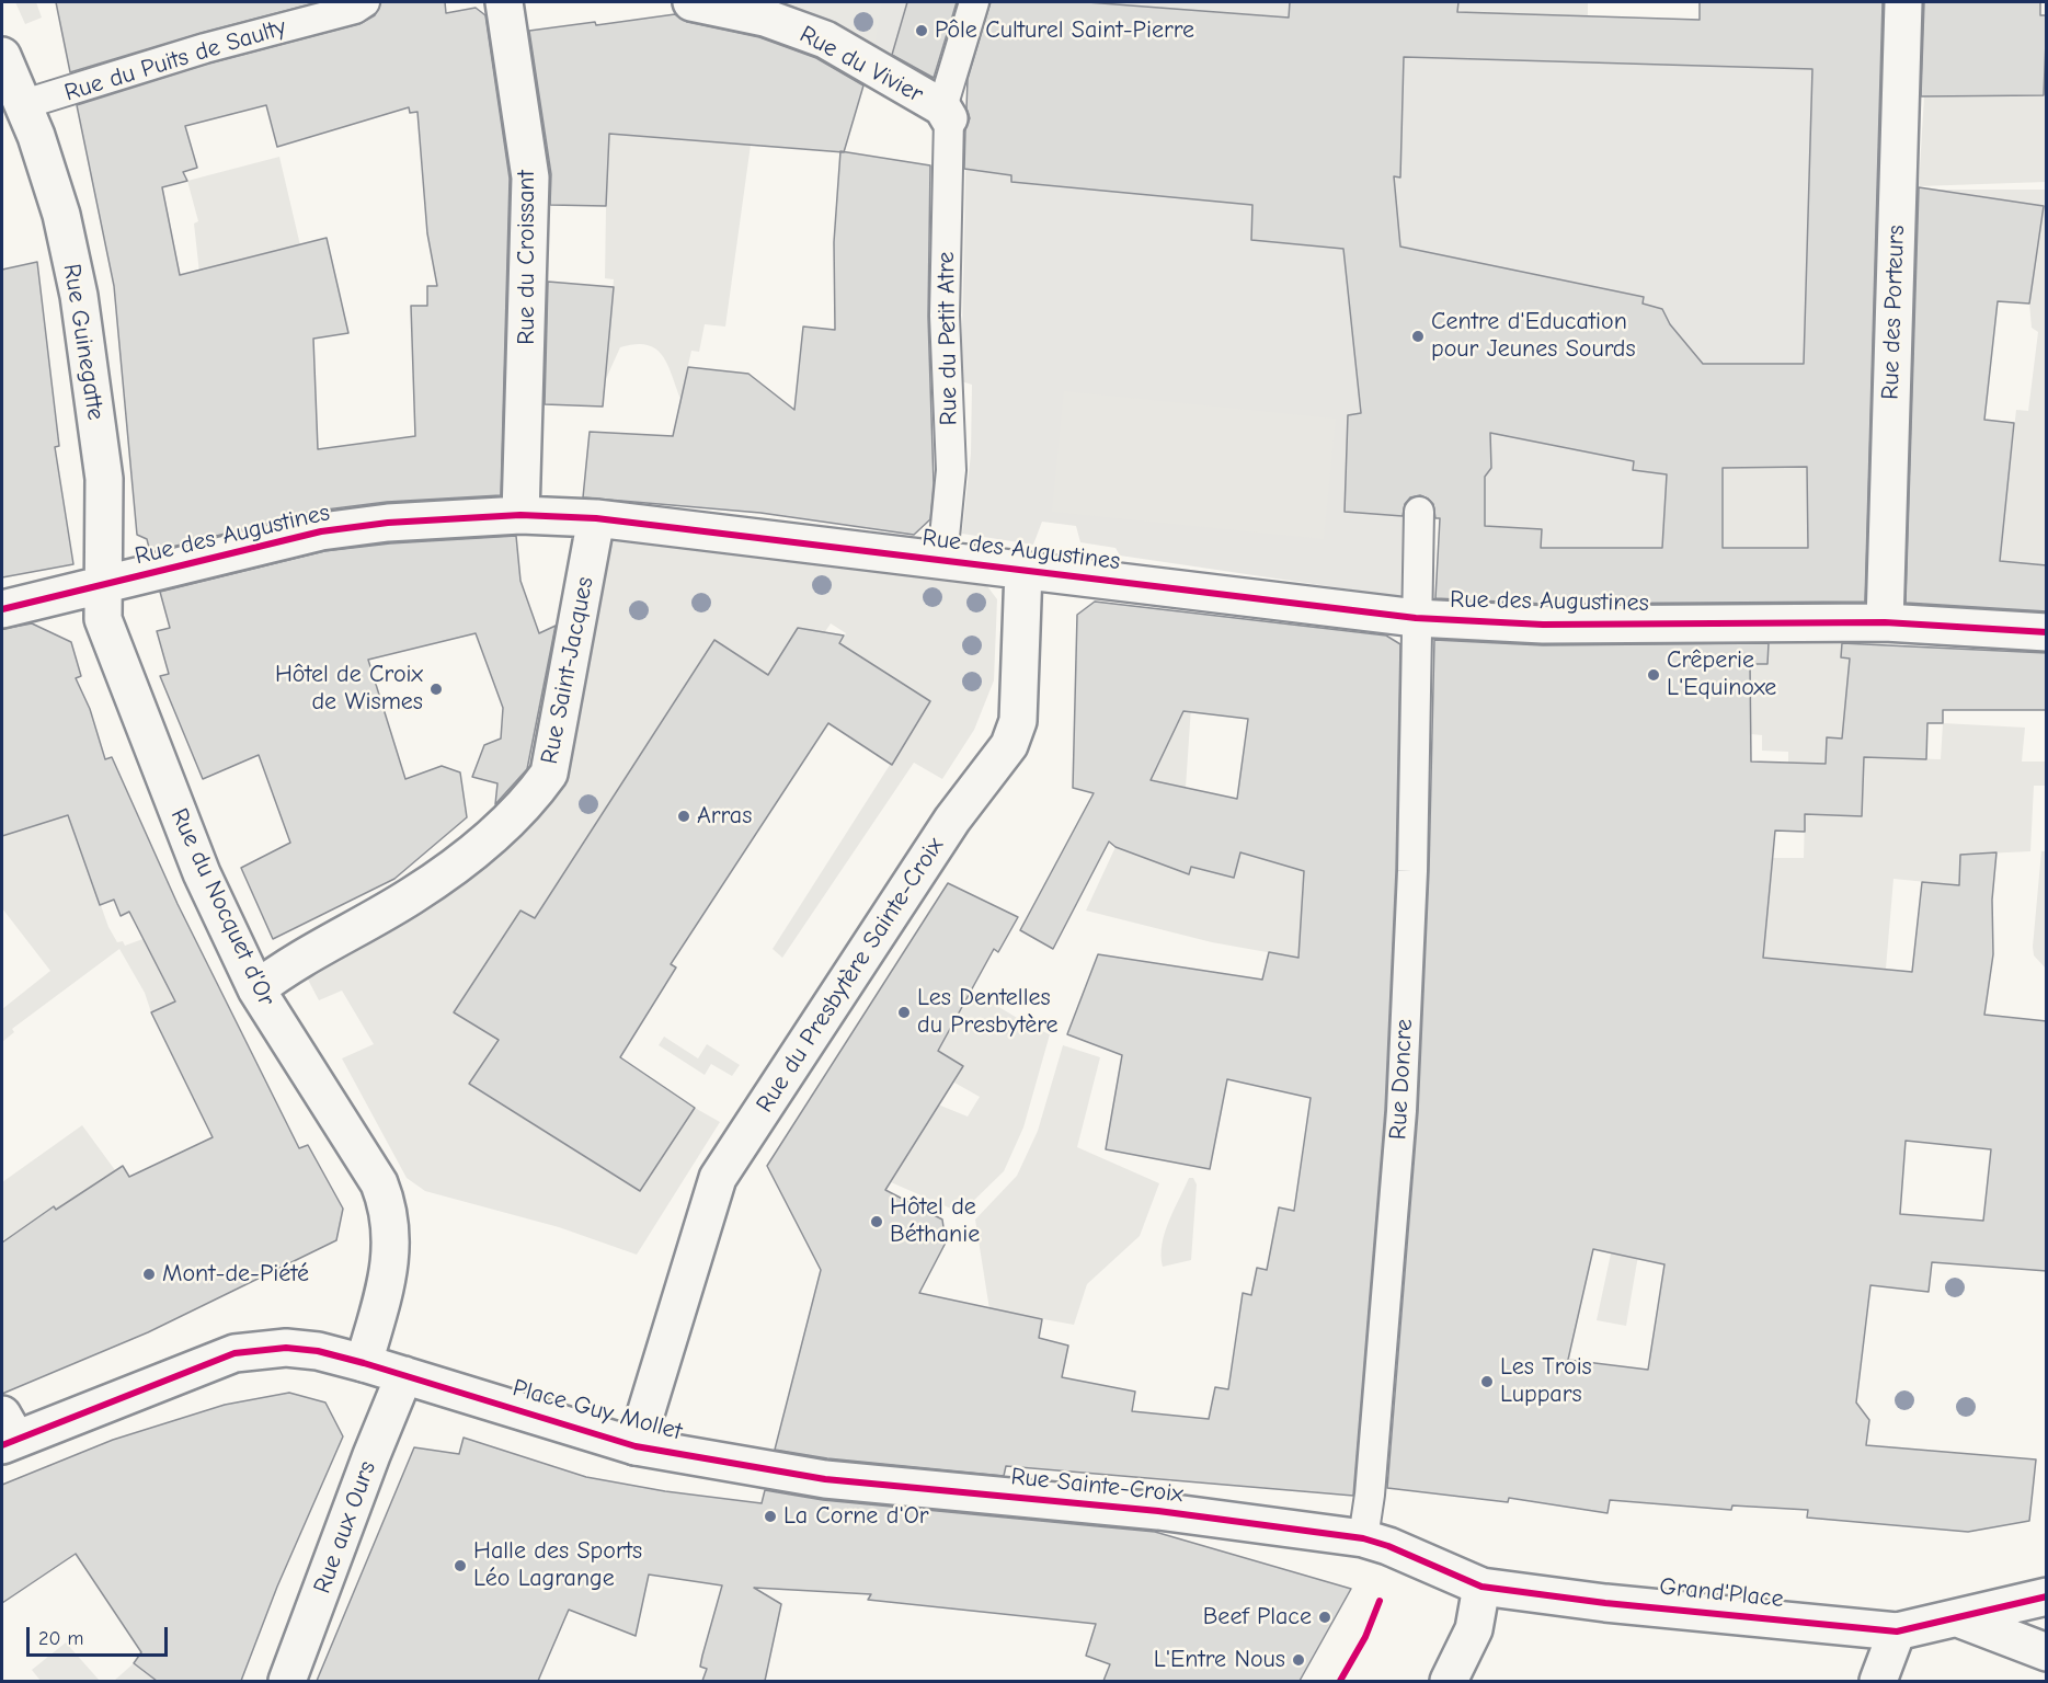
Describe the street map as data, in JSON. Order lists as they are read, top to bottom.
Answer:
{
  "streets": {
    "street": [
      "Rue du Vivier",
      "Rue du Croissant",
      "Rue des Porteurs",
      "Rue Guinegatte",
      "Rue des Augustines",
      "Rue Saint-Jacques",
      "Rue du Nocquet d'Or",
      "Rue du Presbytère Sainte-Croix",
      "Place Guy Mollet",
      "Rue Sainte-Croix",
      "Rue aux Ours",
      "Grand'Place"
    ],
    "lane": ["Rue du Puits de Saulty", "Rue du Petit Atre", "Rue Doncre"]
  },
  "crossings": [
    ["Rue du Puits de Saulty", "Rue Guinegatte"],
    ["Rue du Vivier", "Rue du Petit Atre"],
    ["Rue du Croissant", "Rue des Augustines"],
    ["Rue des Porteurs", "Rue des Augustines"],
    ["Rue du Petit Atre", "Rue des Augustines"],
    ["Rue Guinegatte", "Rue des Augustines"],
    ["Rue Guinegatte", "Rue du Nocquet d'Or"],
    ["Rue des Augustines", "Rue Saint-Jacques"],
    ["Rue des Augustines", "Rue du Nocquet d'Or"],
    ["Rue des Augustines", "Rue du Presbytère Sainte-Croix"],
    ["Rue des Augustines", "Rue Doncre"],
    ["Rue Saint-Jacques", "Rue du Nocquet d'Or"],
    ["Rue du Nocquet d'Or", "Place Guy Mollet"],
    ["Rue du Presbytère Sainte-Croix", "Place Guy Mollet"],
    ["Rue Doncre", "Rue Sainte-Croix"],
    ["Place Guy Mollet", "Rue Sainte-Croix"],
    ["Place Guy Mollet", "Rue aux Ours"],
    ["Rue Sainte-Croix", "Grand'Place"]
  ],
  "places": [
    "Pôle Culturel Saint-Pierre",
    "Centre d'Education pour Jeunes Sourds",
    "Crêperie L'Equinoxe",
    "Hôtel de Croix de Wismes",
    "Arras",
    "Les Dentelles du Presbytère",
    "Hôtel de Béthanie",
    "Mont-de-Piété",
    "Les Trois Luppars",
    "La Corne d'Or",
    "Halle des Sports Léo Lagrange",
    "Beef Place",
    "L'Entre Nous"
  ],
  "scale_bar": "20 m"
}
